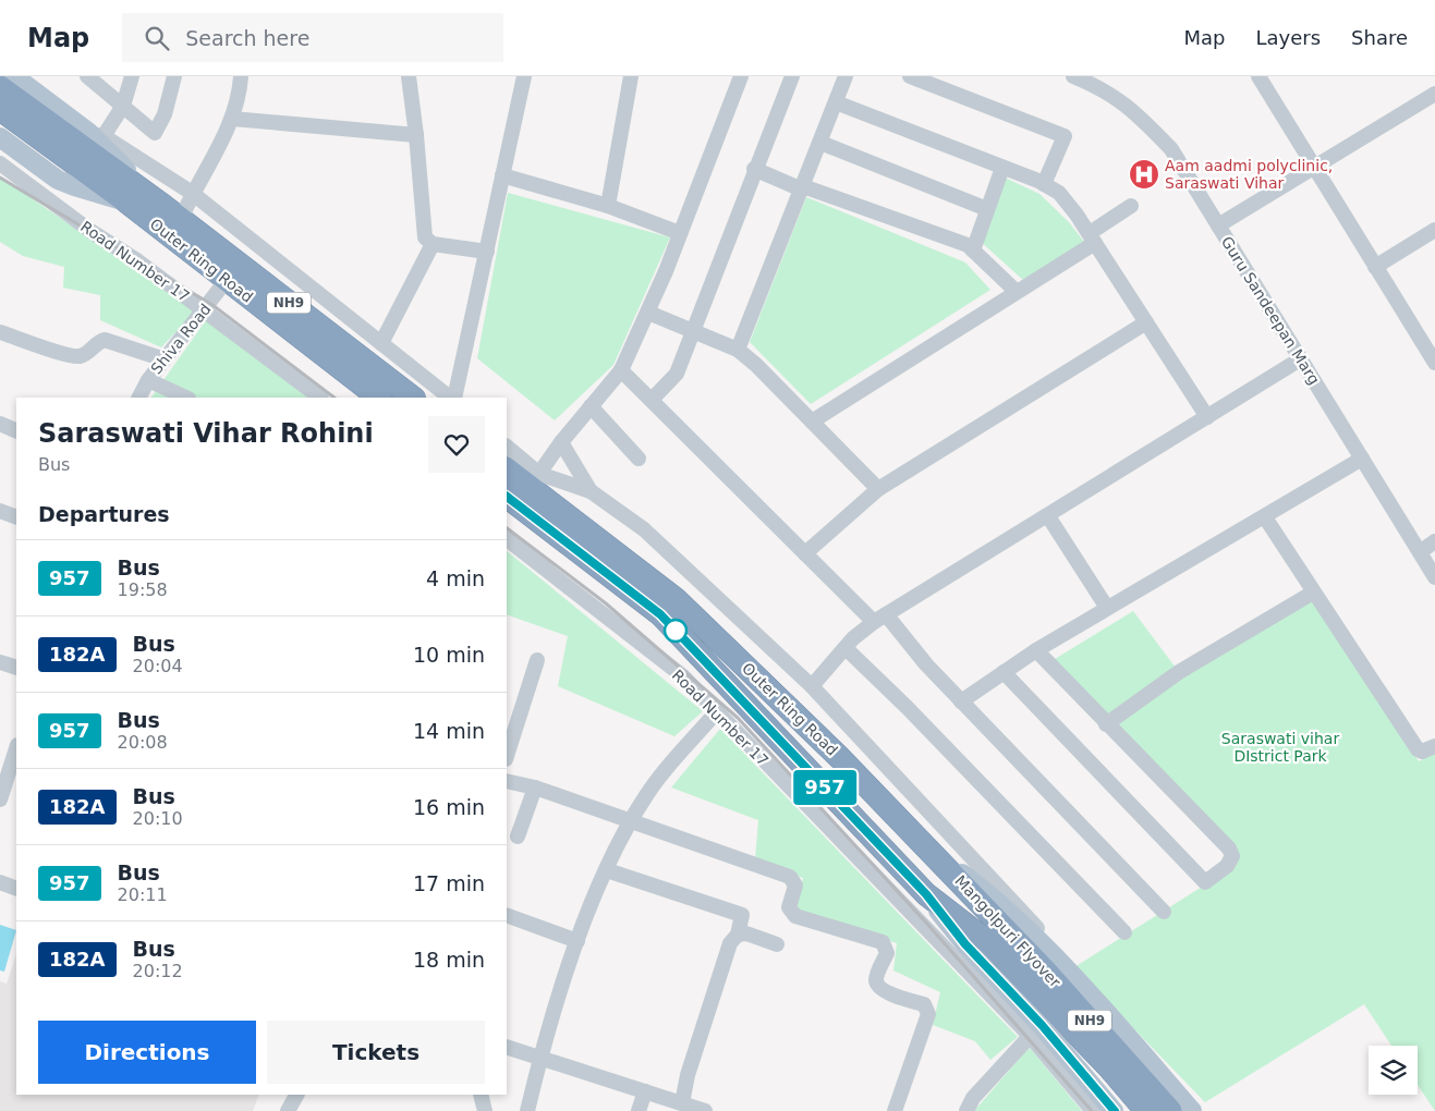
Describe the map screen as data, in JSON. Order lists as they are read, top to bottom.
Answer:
{
  "streets": {
    "highway": ["Outer Ring Road", "NH9", "Mangolpuri Flyover"],
    "street": ["Road Number 17", "Guru Sandeepan Marg", "Shiva Road"]
  },
  "crossings": [
    ["Outer Ring Road", "Road Number 17"],
    ["Outer Ring Road", "NH9"],
    ["Outer Ring Road", "Shiva Road"],
    ["Outer Ring Road", "Mangolpuri Flyover"],
    ["Road Number 17", "Shiva Road"]
  ],
  "parks": ["Saraswati vihar DIstrict Park"],
  "places": {
    "hospital": ["Aam aadmi polyclinic, Saraswati Vihar"]
  },
  "lines": ["bus line 957"],
  "page": {
    "header": "Map",
    "search": "Search here",
    "nav": ["Map", "Layers", "Share"],
    "on_map": "957",
    "heading": [
      ["Saraswati Vihar Rohini", "Bus"],
      "Departures"
    ],
    "list": [
      {
        "mark": "957",
        "name": "Bus",
        "note": "19:58",
        "value": "4 min"
      },
      {
        "mark": "182A",
        "name": "Bus",
        "note": "20:04",
        "value": "10 min"
      },
      {
        "mark": "957",
        "name": "Bus",
        "note": "20:08",
        "value": "14 min"
      },
      {
        "mark": "182A",
        "name": "Bus",
        "note": "20:10",
        "value": "16 min"
      },
      {
        "mark": "957",
        "name": "Bus",
        "note": "20:11",
        "value": "17 min"
      },
      {
        "mark": "182A",
        "name": "Bus",
        "note": "20:12",
        "value": "18 min"
      }
    ],
    "buttons": ["Directions", "Tickets"]
  }
}
